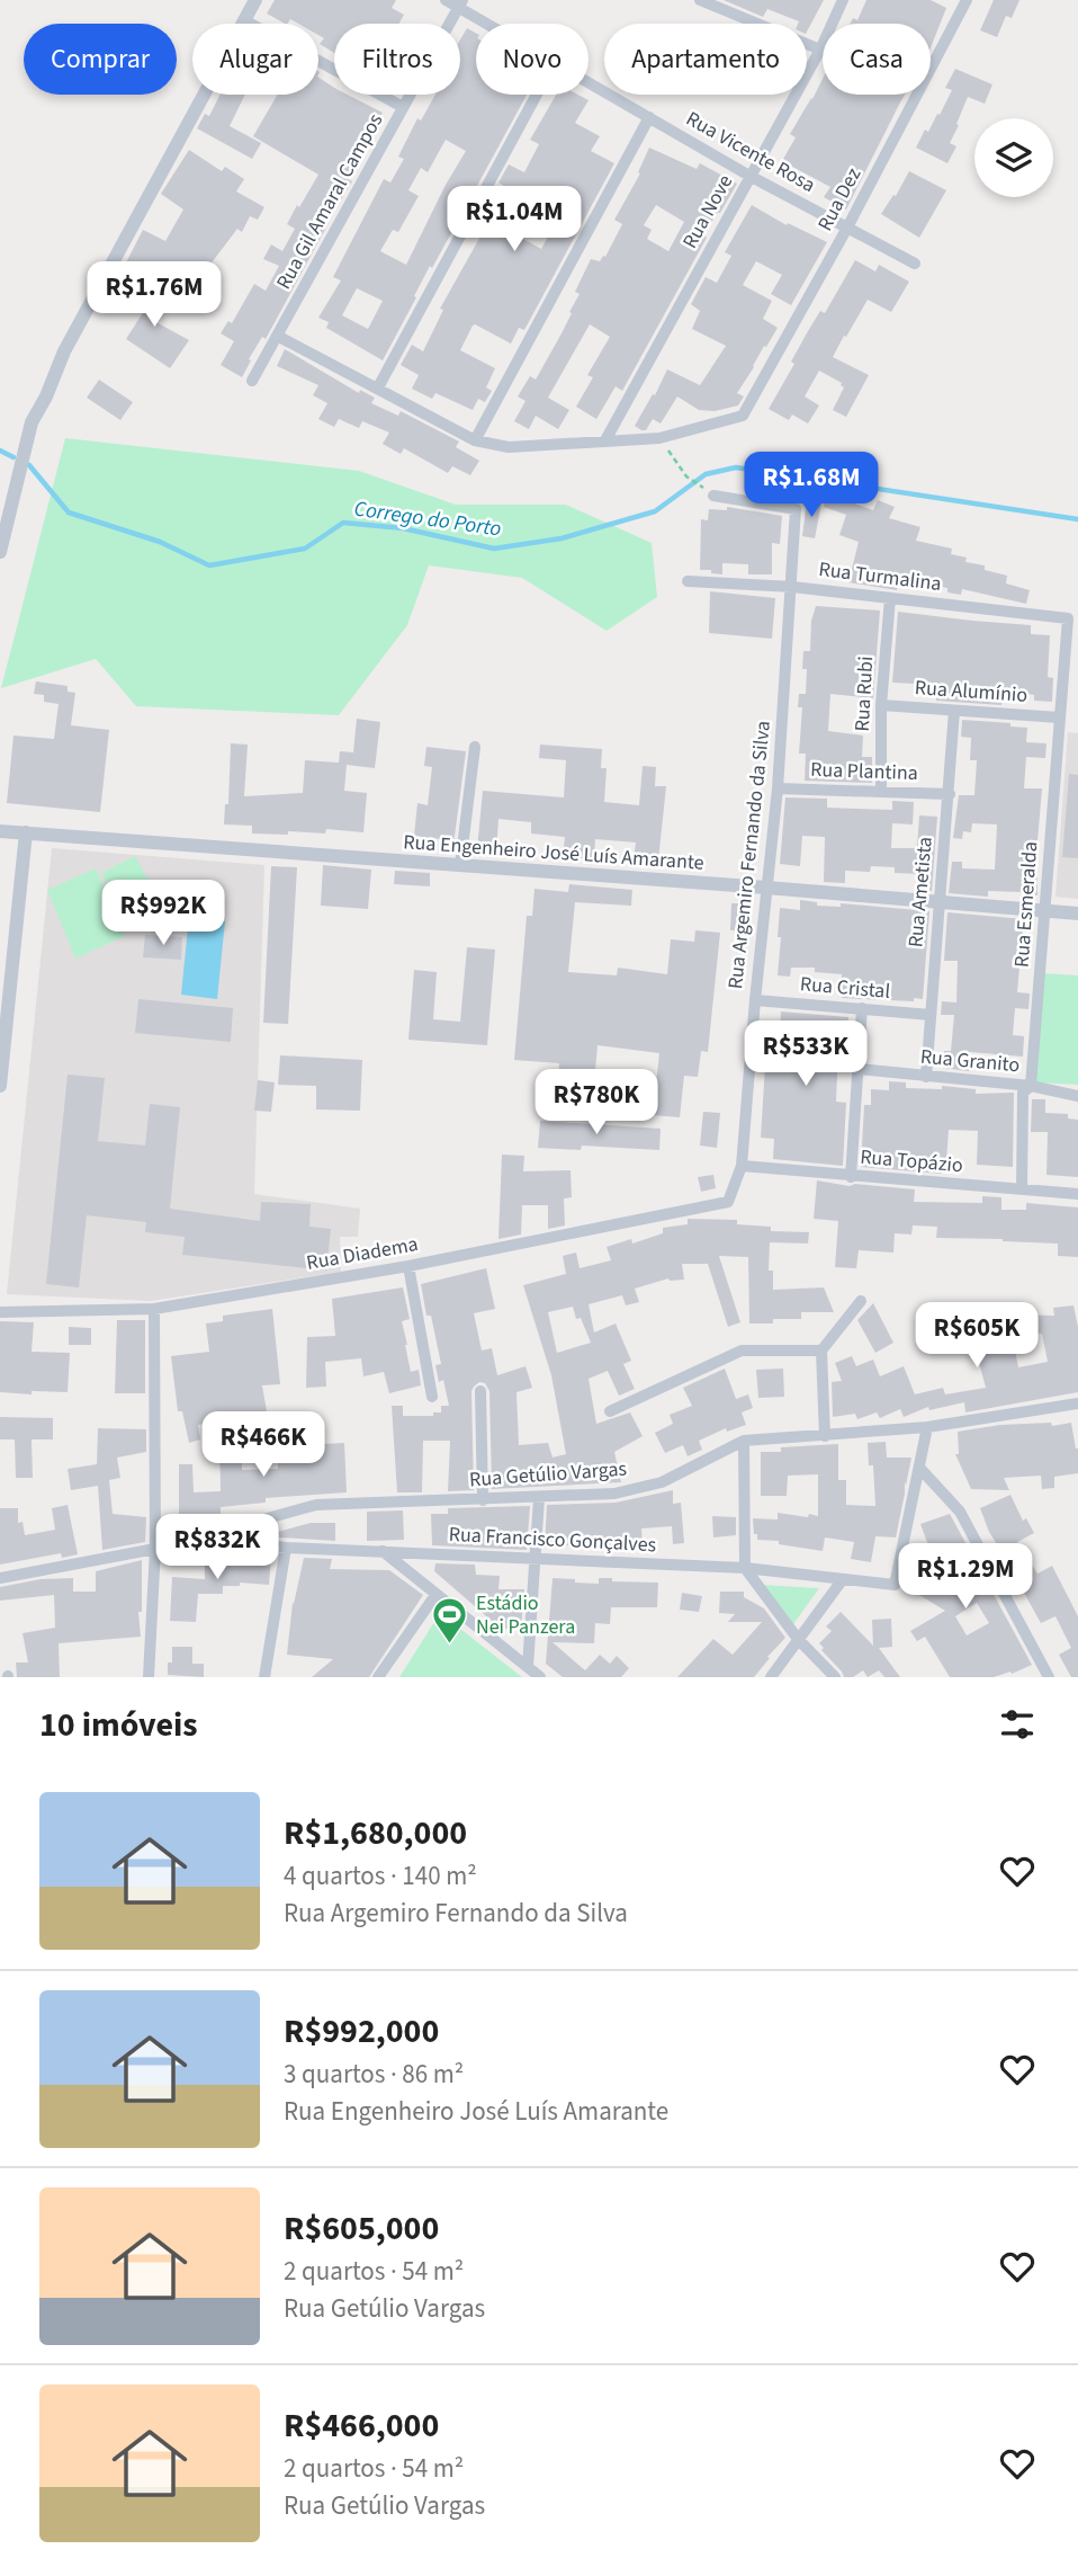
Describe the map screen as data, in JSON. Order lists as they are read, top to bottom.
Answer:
{
  "streets": {
    "street": [
      "Rua Vicente Rosa",
      "Rua Dez",
      "Rua Gil Amaral Campos",
      "Rua Nove",
      "Rua Turmalina",
      "Rua Alumínio",
      "Rua Rubi",
      "Rua Plantina",
      "Rua Engenheiro José Luís Amarante",
      "Rua Argemiro Fernando da Silva",
      "Rua Ametista",
      "Rua Esmeralda",
      "Rua Cristal",
      "Rua Granito",
      "Rua Topázio",
      "Rua Diadema",
      "Rua Getúlio Vargas",
      "Rua Francisco Gonçalves"
    ]
  },
  "crossings": [
    ["Rua Vicente Rosa", "Rua Dez"],
    ["Rua Vicente Rosa", "Rua Gil Amaral Campos"],
    ["Rua Vicente Rosa", "Rua Nove"],
    ["Rua Turmalina", "Rua Rubi"],
    ["Rua Turmalina", "Rua Argemiro Fernando da Silva"],
    ["Rua Turmalina", "Rua Esmeralda"],
    ["Rua Alumínio", "Rua Rubi"],
    ["Rua Alumínio", "Rua Ametista"],
    ["Rua Alumínio", "Rua Esmeralda"],
    ["Rua Rubi", "Rua Plantina"],
    ["Rua Plantina", "Rua Argemiro Fernando da Silva"],
    ["Rua Plantina", "Rua Ametista"],
    ["Rua Engenheiro José Luís Amarante", "Rua Argemiro Fernando da Silva"],
    ["Rua Engenheiro José Luís Amarante", "Rua Ametista"],
    ["Rua Engenheiro José Luís Amarante", "Rua Esmeralda"],
    ["Rua Argemiro Fernando da Silva", "Rua Cristal"],
    ["Rua Argemiro Fernando da Silva", "Rua Topázio"],
    ["Rua Argemiro Fernando da Silva", "Rua Diadema"],
    ["Rua Ametista", "Rua Cristal"],
    ["Rua Ametista", "Rua Granito"],
    ["Rua Esmeralda", "Rua Granito"],
    ["Rua Esmeralda", "Rua Topázio"],
    ["Rua Getúlio Vargas", "Rua Francisco Gonçalves"]
  ],
  "water": ["Corrego do Porto"],
  "places": {
    "sports": ["Estádio Nei Panzera"]
  },
  "page": {
    "chip": [
      "Comprar",
      "Alugar",
      "Filtros",
      "Novo",
      "Apartamento",
      "Casa"
    ],
    "price": [
      "R$1.04M",
      "R$1.76M",
      "R$1.68M",
      "R$992K",
      "R$533K",
      "R$780K",
      "R$605K",
      "R$466K",
      "R$832K",
      "R$1.29M"
    ],
    "heading": "10 imóveis",
    "list": [
      {
        "name": "R$1,680,000",
        "note": "4 quartos · 140 m² · Rua Argemiro Fernando da Silva"
      },
      {
        "name": "R$992,000",
        "note": "3 quartos · 86 m² · Rua Engenheiro José Luís Amarante"
      },
      {
        "name": "R$605,000",
        "note": "2 quartos · 54 m² · Rua Getúlio Vargas"
      },
      {
        "name": "R$466,000",
        "note": "2 quartos · 54 m² · Rua Getúlio Vargas"
      }
    ]
  }
}
